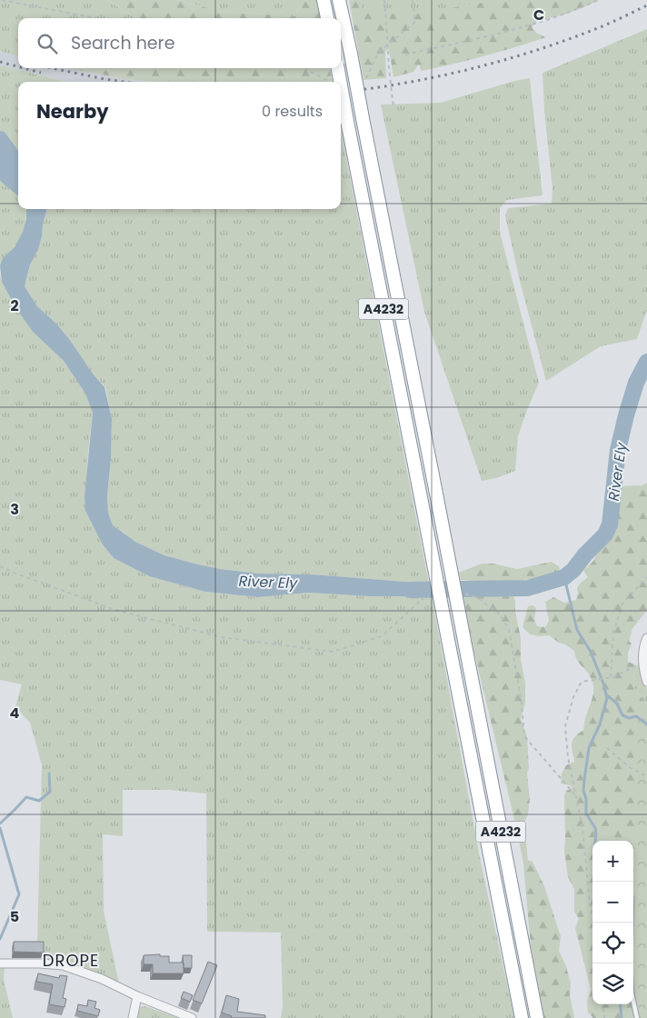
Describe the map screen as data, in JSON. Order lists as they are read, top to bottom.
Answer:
{
  "streets": {
    "highway": ["A4232"]
  },
  "districts": ["DROPE"],
  "water": ["River Ely"],
  "page": {
    "search": "Search here",
    "heading": ["Nearby", "0 results"],
    "map_buttons": ["+", "−"]
  },
  "grid": {
    "columns": ["C"],
    "rows": [
      "2",
      "3",
      "4",
      "5"
    ]
  }
}
